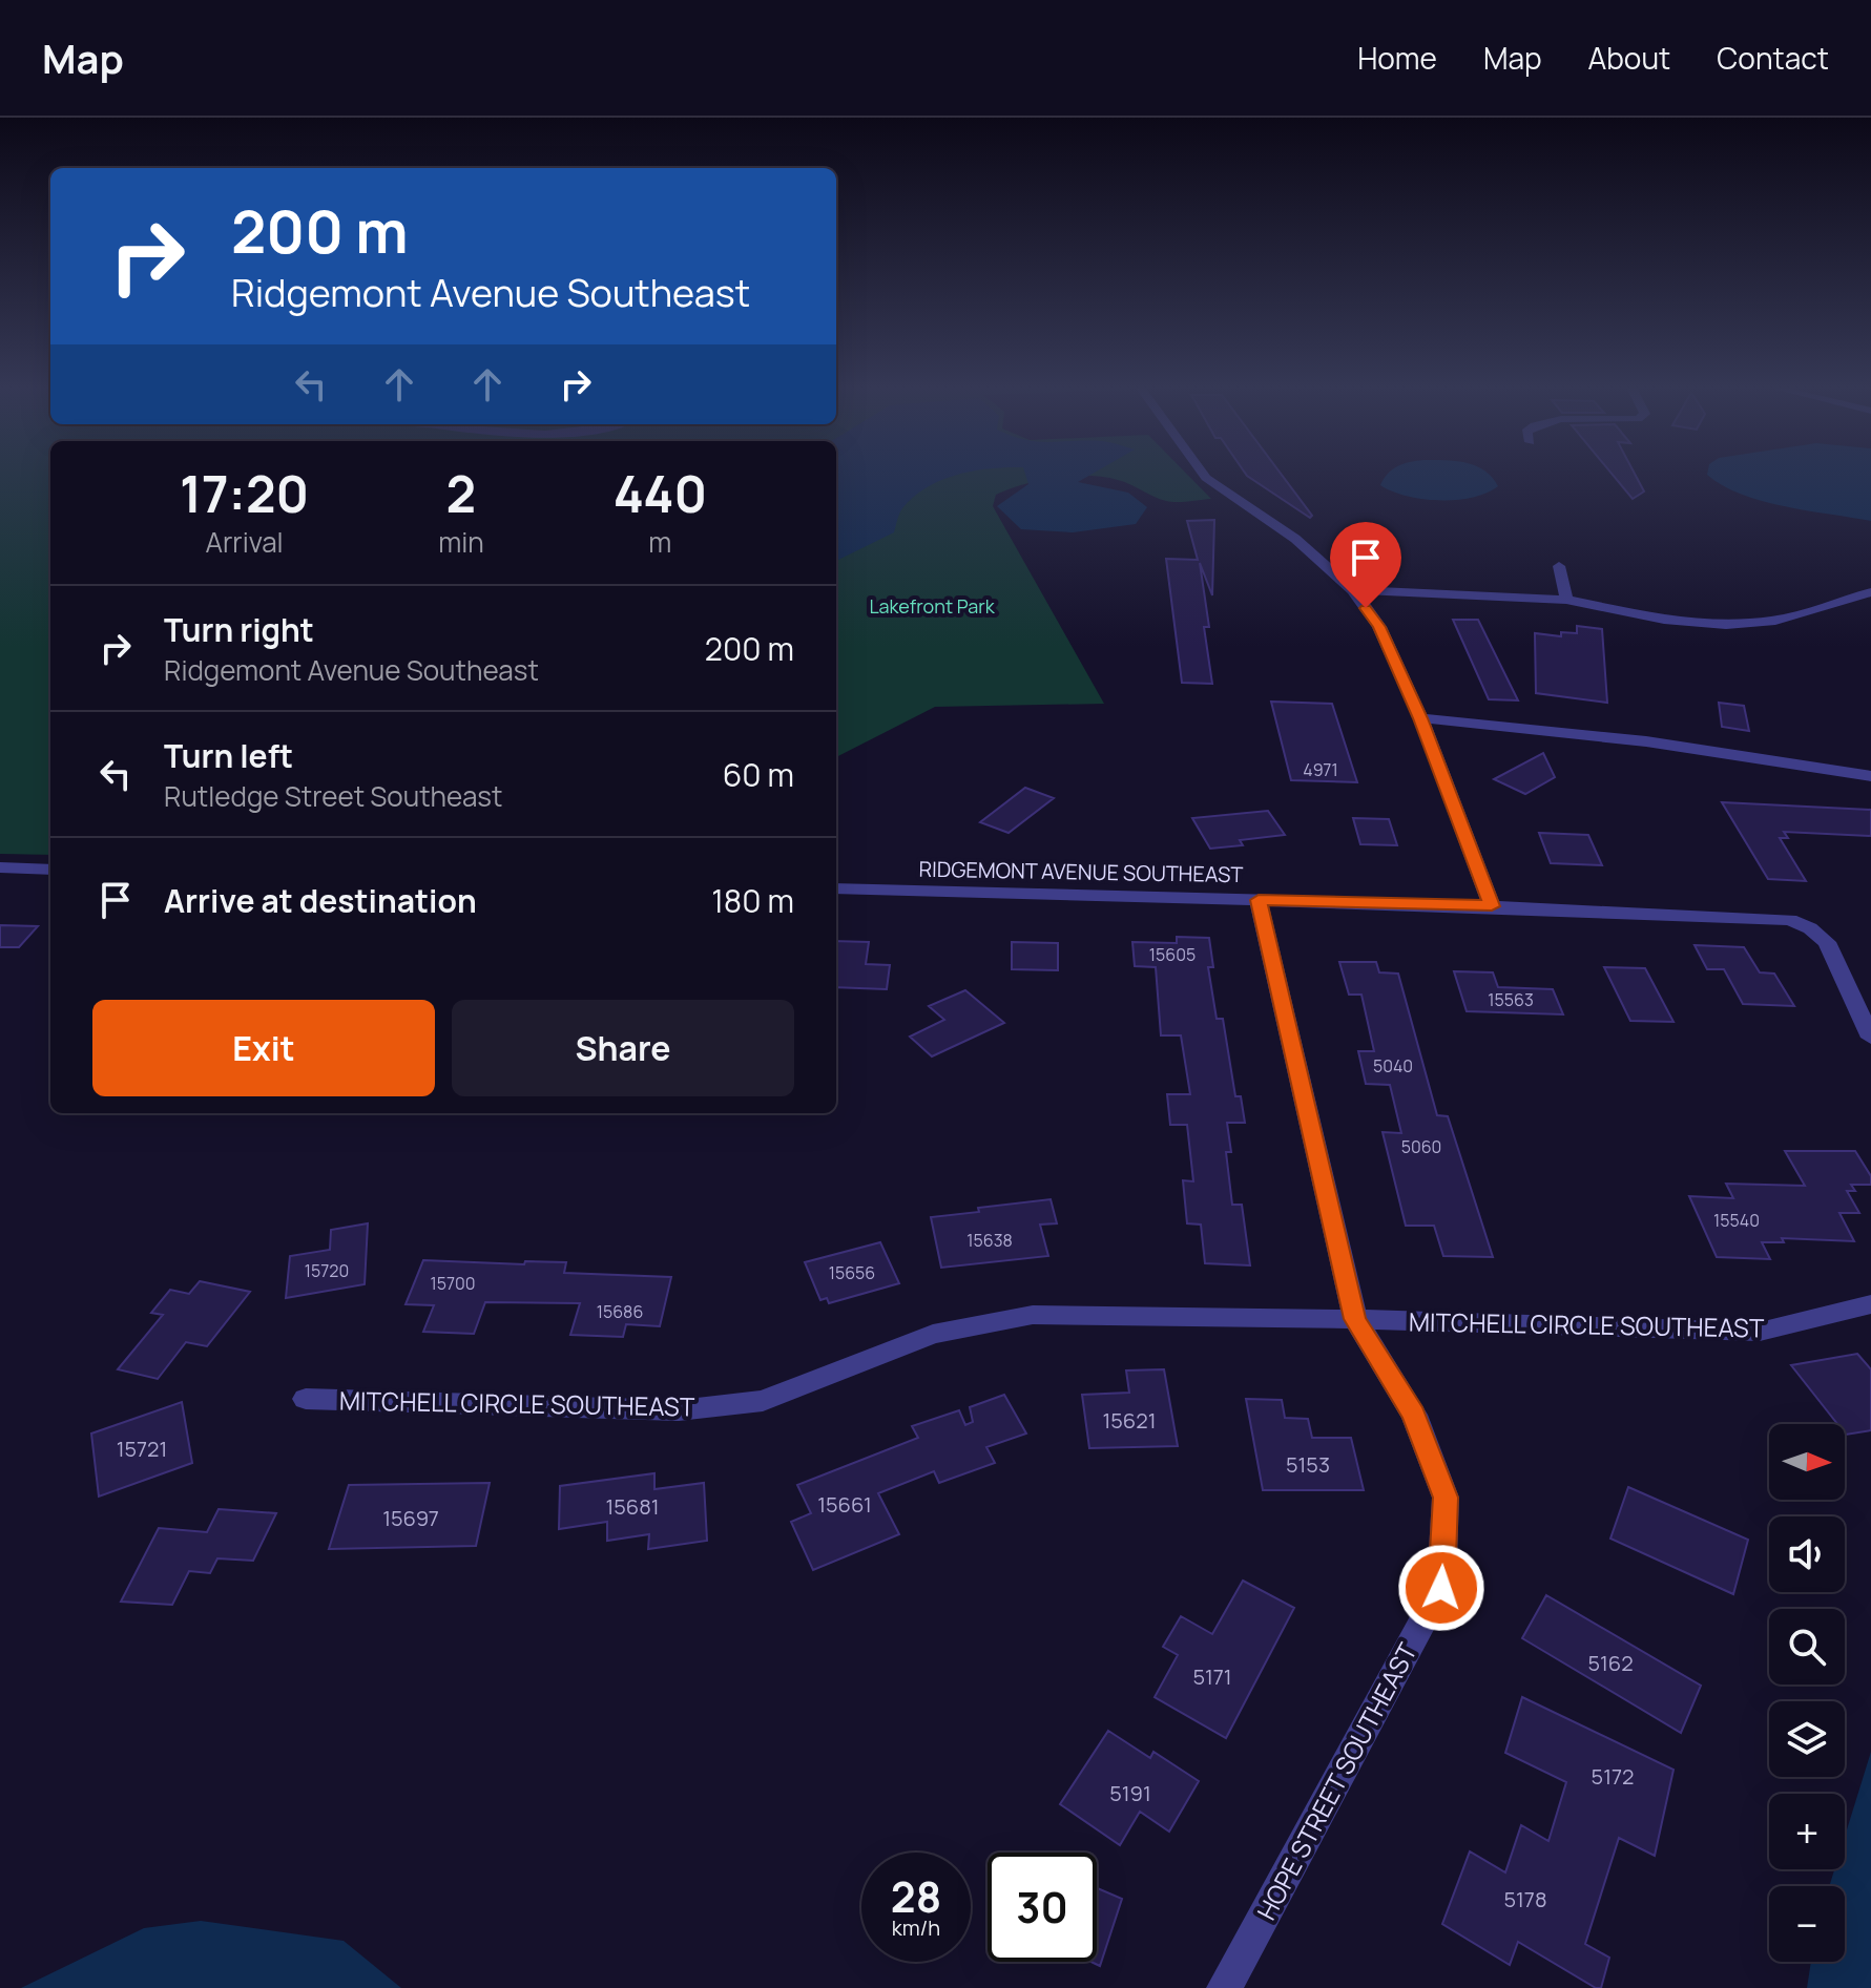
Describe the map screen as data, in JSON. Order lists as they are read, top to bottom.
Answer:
{
  "streets": {
    "street": ["RIDGEMONT AVENUE SOUTHEAST", "MITCHELL CIRCLE SOUTHEAST", "HOPE STREET SOUTHEAST"]
  },
  "crossings": [
    ["RIDGEMONT AVENUE SOUTHEAST", "HOPE STREET SOUTHEAST"],
    ["MITCHELL CIRCLE SOUTHEAST", "HOPE STREET SOUTHEAST"]
  ],
  "parks": ["Lakefront Park"],
  "house_numbers": [
    "4971",
    "15605",
    "15563",
    "5040",
    "5060",
    "15540",
    "15638",
    "15720",
    "15656",
    "15700",
    "15686",
    "15621",
    "15721",
    "5153",
    "15661",
    "15681",
    "15697",
    "5162",
    "5171",
    "5172",
    "5191",
    "5178"
  ],
  "north": "right",
  "page": {
    "header": "Map",
    "nav": [
      "Home",
      "Map",
      "About",
      "Contact"
    ],
    "turn": ["200 m", "Ridgemont Avenue Southeast"],
    "eta": [
      "17:20",
      "Arrival",
      "2",
      "min",
      "440",
      "m"
    ],
    "list": [
      {
        "name": "Turn right",
        "note": "Ridgemont Avenue Southeast",
        "value": "200 m"
      },
      {
        "name": "Turn left",
        "note": "Rutledge Street Southeast",
        "value": "60 m"
      },
      {
        "name": "Arrive at destination",
        "value": "180 m"
      }
    ],
    "buttons": ["Exit", "Share"],
    "map_buttons": ["+", "−"],
    "speed": "28 km/h",
    "limit": "30"
  }
}
